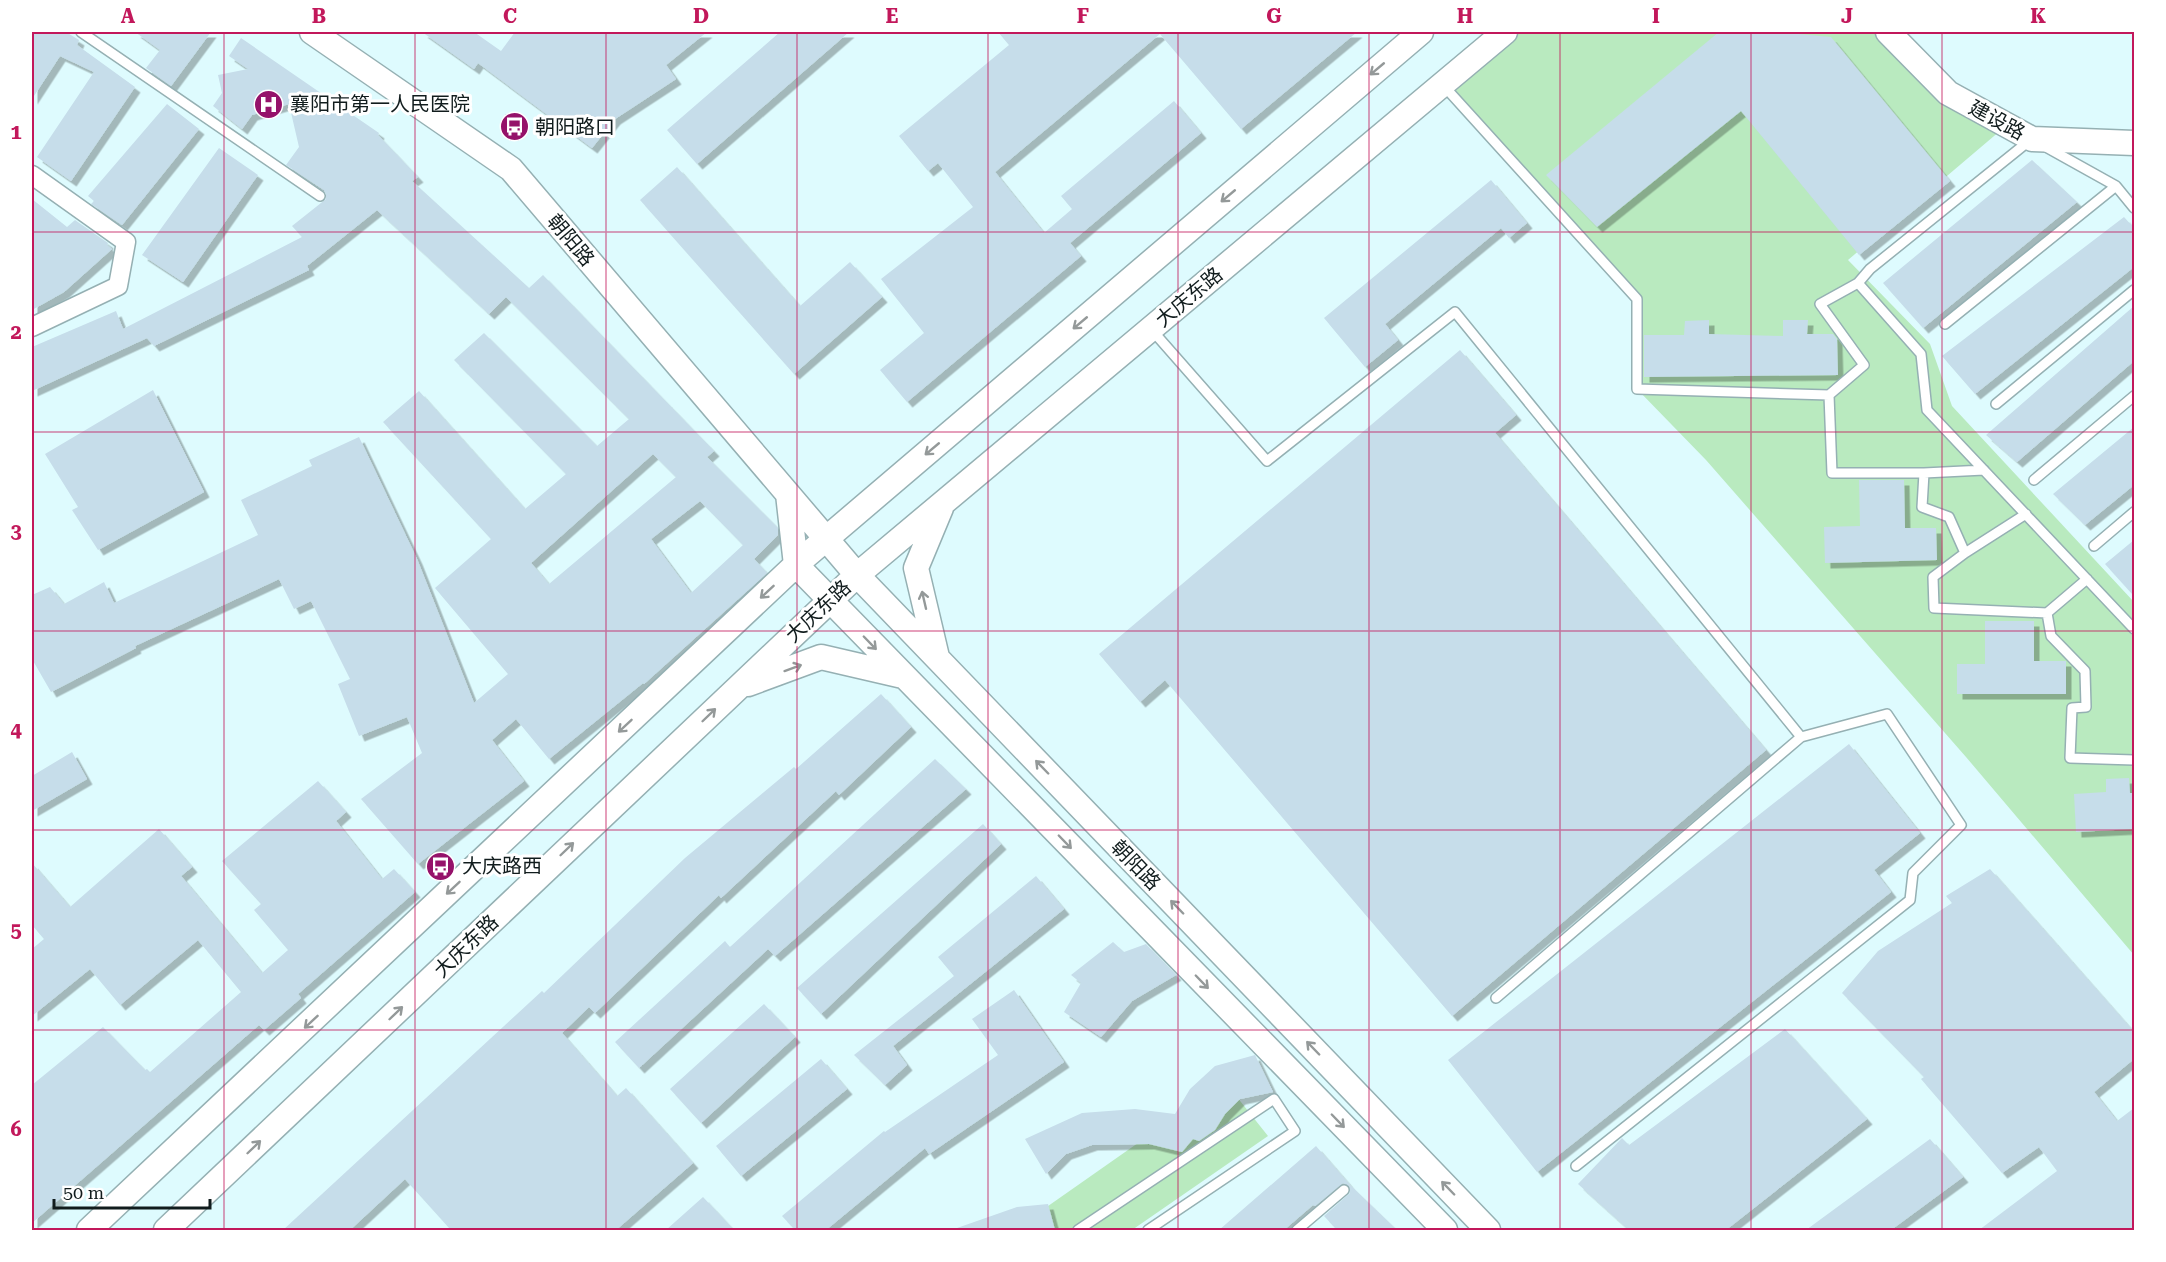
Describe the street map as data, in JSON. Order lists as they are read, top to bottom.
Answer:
{
  "streets": {
    "main road": ["建设路", "朝阳路", "大庆东路"]
  },
  "crossings": [
    ["朝阳路", "大庆东路"]
  ],
  "places": {
    "hospital": ["襄阳市第一人民医院"],
    "bus stop": ["朝阳路口", "大庆路西"]
  },
  "scale_bar": "50 m",
  "grid": {
    "columns": [
      "A",
      "B",
      "C",
      "D",
      "E",
      "F",
      "G",
      "H",
      "I",
      "J",
      "K"
    ],
    "rows": [
      "1",
      "2",
      "3",
      "4",
      "5",
      "6"
    ]
  }
}
